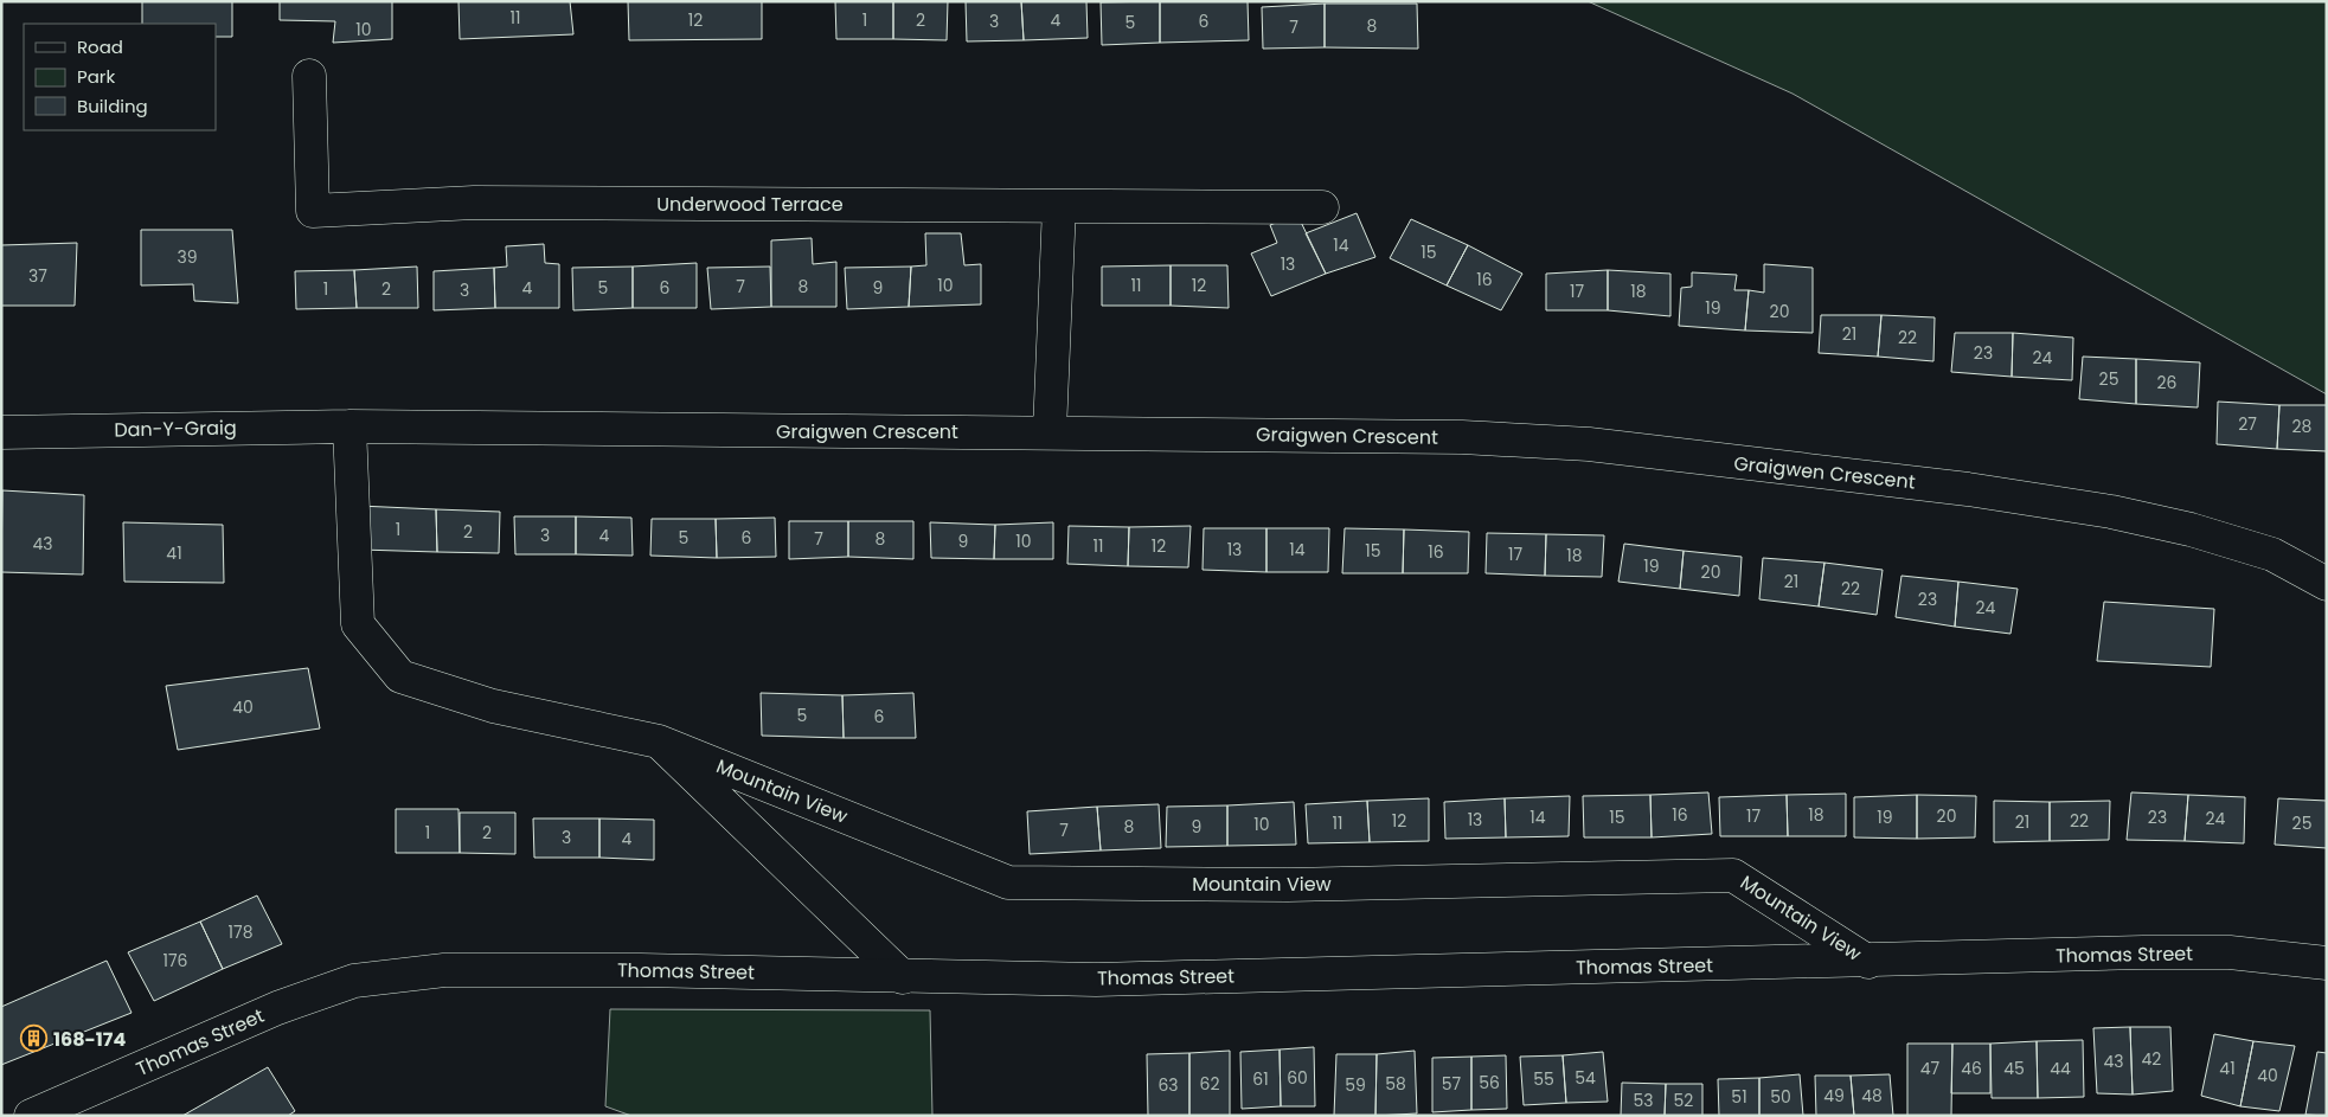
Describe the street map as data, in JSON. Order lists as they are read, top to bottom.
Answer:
{
  "streets": {
    "street": [
      "Underwood Terrace",
      "Dan-Y-Graig",
      "Graigwen Crescent",
      "Mountain View",
      "Thomas Street"
    ]
  },
  "crossings": [
    ["Dan-Y-Graig", "Graigwen Crescent"],
    ["Dan-Y-Graig", "Mountain View"],
    ["Graigwen Crescent", "Mountain View"],
    ["Mountain View", "Thomas Street"]
  ],
  "places": {
    "building": ["168-174"]
  },
  "house_numbers": [
    "11",
    "12",
    "1",
    "2",
    "4",
    "3",
    "6",
    "5",
    "8",
    "7",
    "10",
    "14",
    "15",
    "39",
    "13",
    "37",
    "16",
    "10",
    "11",
    "12",
    "7",
    "8",
    "4",
    "5",
    "6",
    "9",
    "1",
    "2",
    "3",
    "17",
    "18",
    "19",
    "20",
    "21",
    "22",
    "23",
    "24",
    "25",
    "26",
    "27",
    "28",
    "1",
    "2",
    "3",
    "4",
    "5",
    "6",
    "7",
    "8",
    "9",
    "10",
    "43",
    "11",
    "12",
    "13",
    "14",
    "15",
    "16",
    "41",
    "17",
    "18",
    "19",
    "20",
    "21",
    "22",
    "23",
    "24",
    "40",
    "5",
    "6",
    "16",
    "18",
    "17",
    "20",
    "14",
    "15",
    "19",
    "23",
    "24",
    "13",
    "12",
    "22",
    "21",
    "11",
    "25",
    "10",
    "8",
    "9",
    "7",
    "1",
    "2",
    "3",
    "4",
    "178",
    "176",
    "42",
    "43",
    "47",
    "46",
    "45",
    "44",
    "41",
    "40",
    "60",
    "54",
    "61",
    "55",
    "56",
    "62",
    "58",
    "57",
    "63",
    "59",
    "49",
    "48",
    "51",
    "50",
    "53",
    "52"
  ],
  "legend": ["Road", "Park", "Building"]
}
